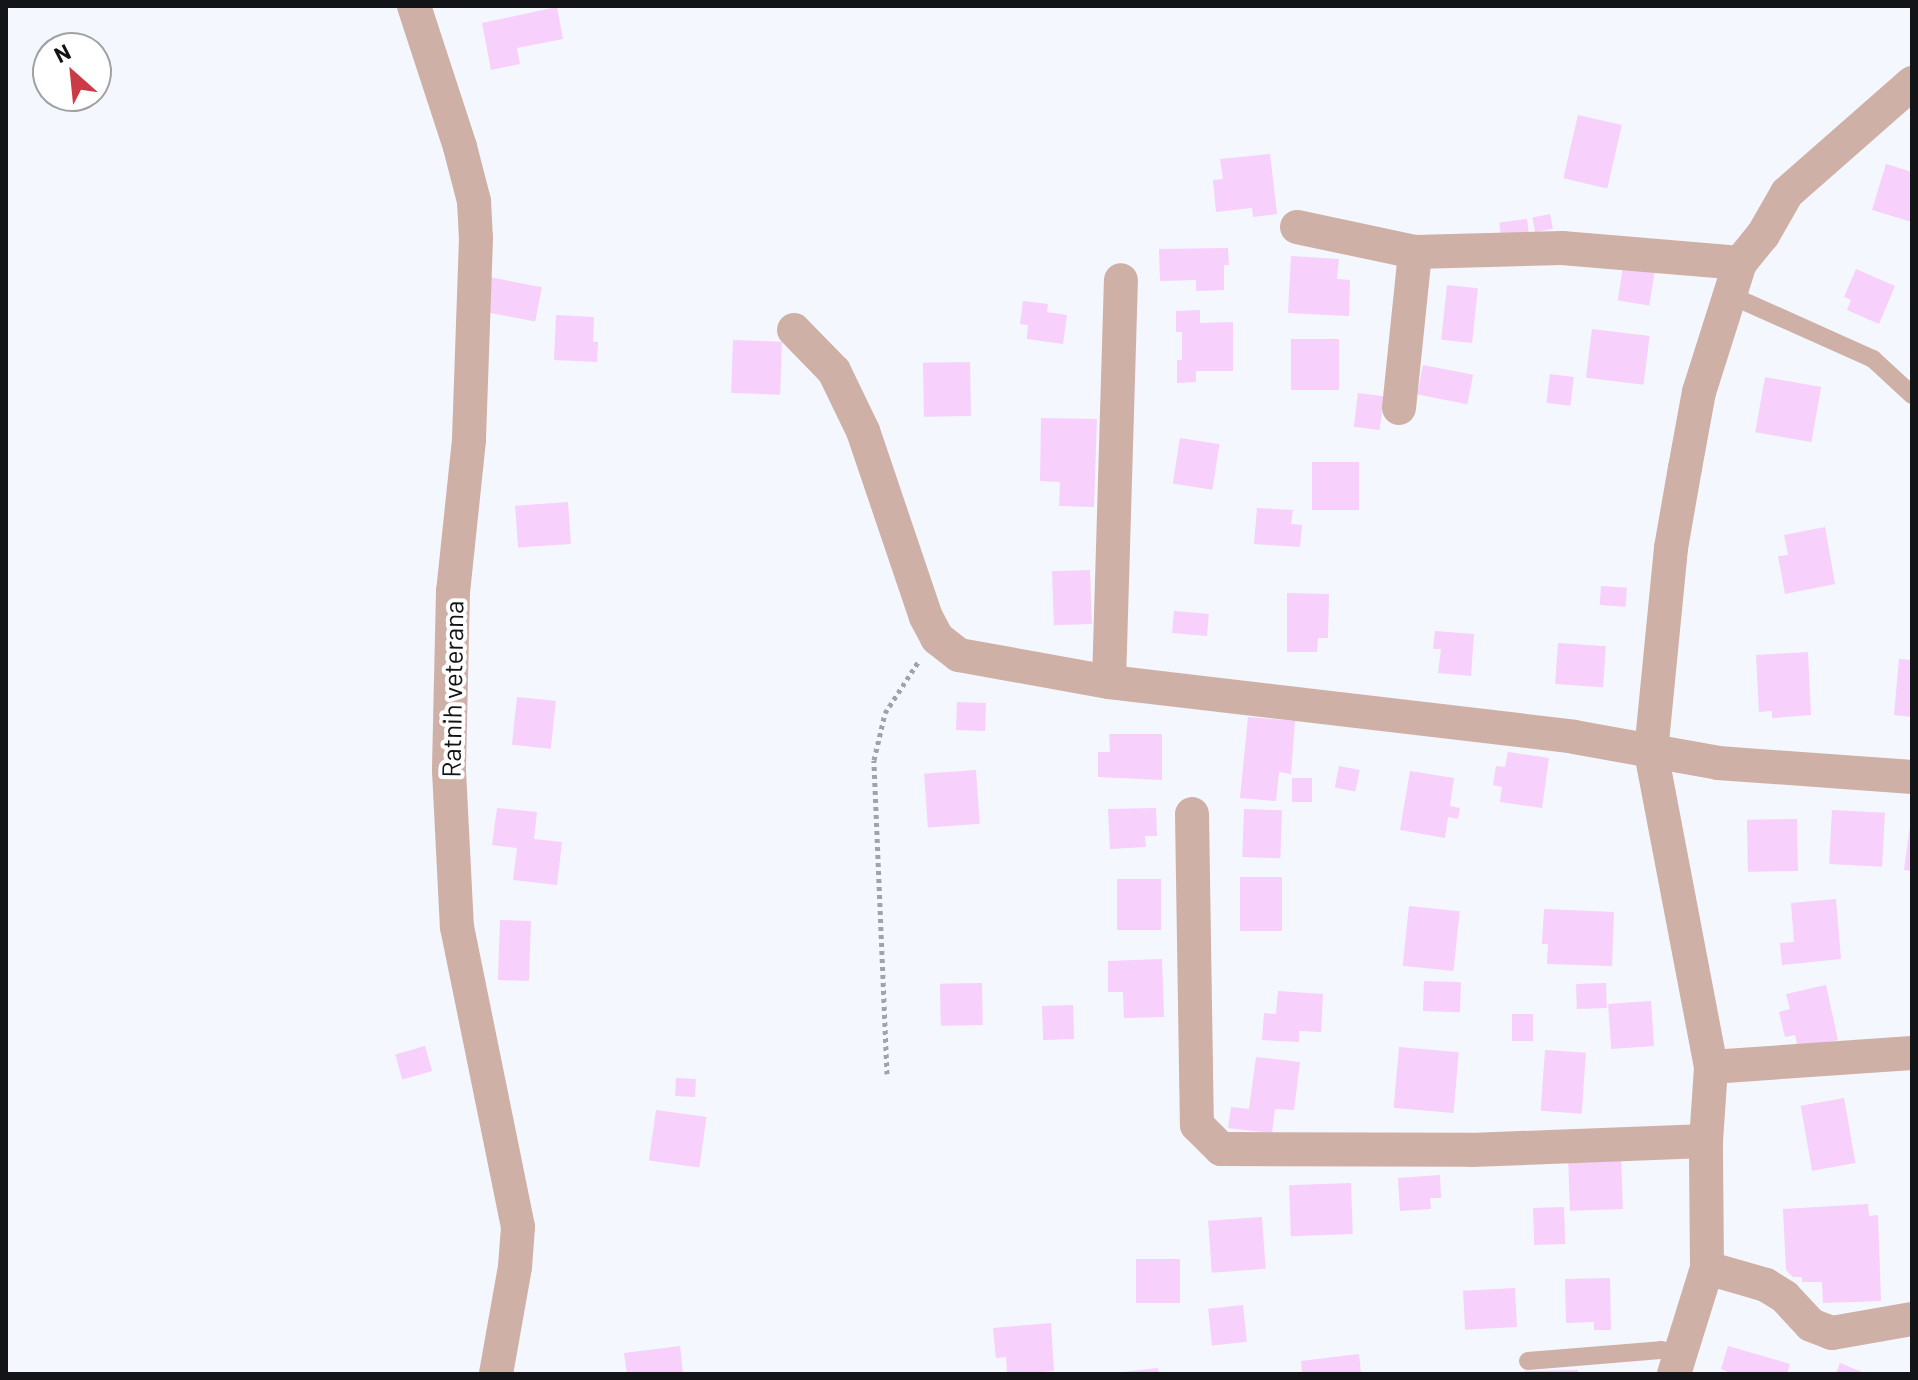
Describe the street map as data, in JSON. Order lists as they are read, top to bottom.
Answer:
{
  "streets": {
    "street": ["Ratnih veterana"]
  },
  "north": "top left"
}
